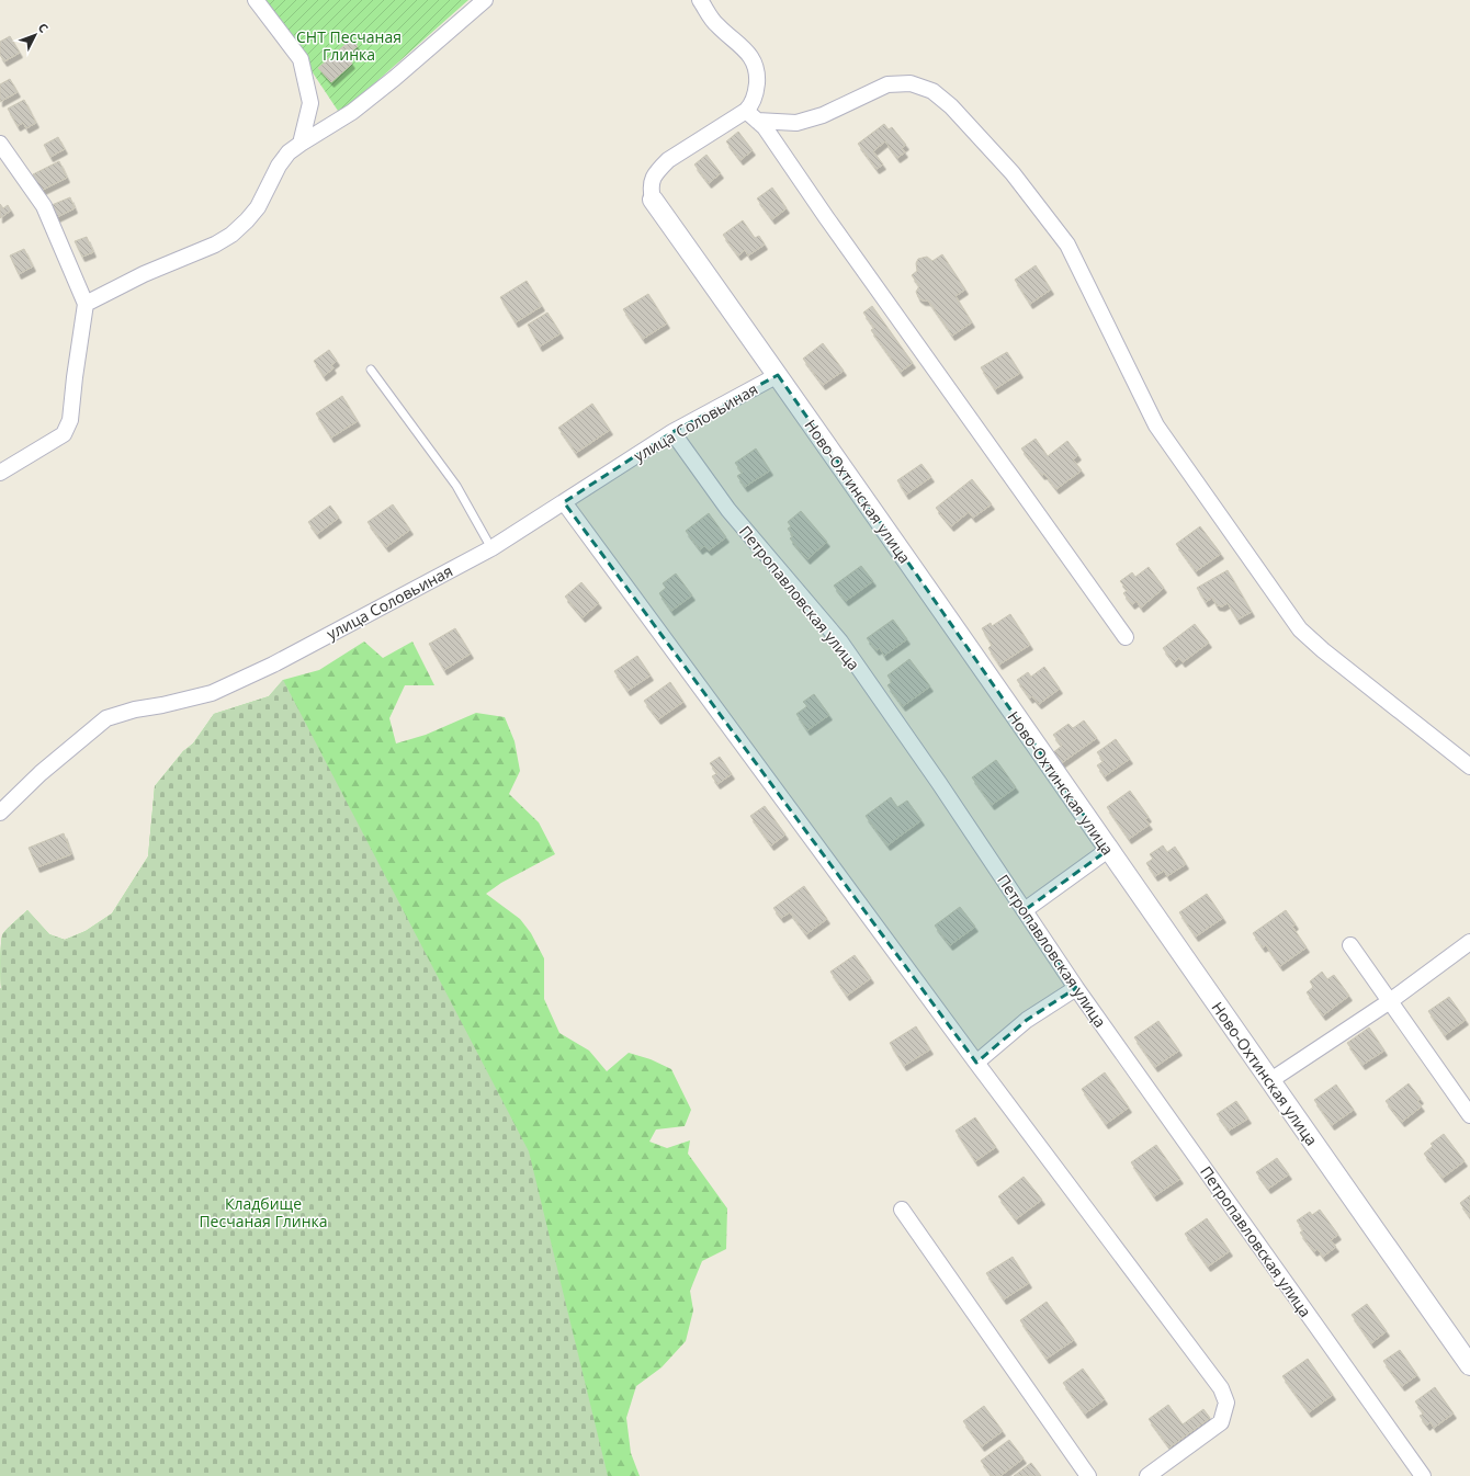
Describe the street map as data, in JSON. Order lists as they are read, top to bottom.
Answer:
{
  "streets": {
    "street": ["улица Соловьиная", "Ново-Охтинская улица", "Петропавловская улица"]
  },
  "crossings": [
    ["улица Соловьиная", "Ново-Охтинская улица"],
    ["улица Соловьиная", "Петропавловская улица"]
  ],
  "parks": ["СНТ Песчаная Глинка", "Кладбище Песчаная Глинка"],
  "north": "top right"
}
